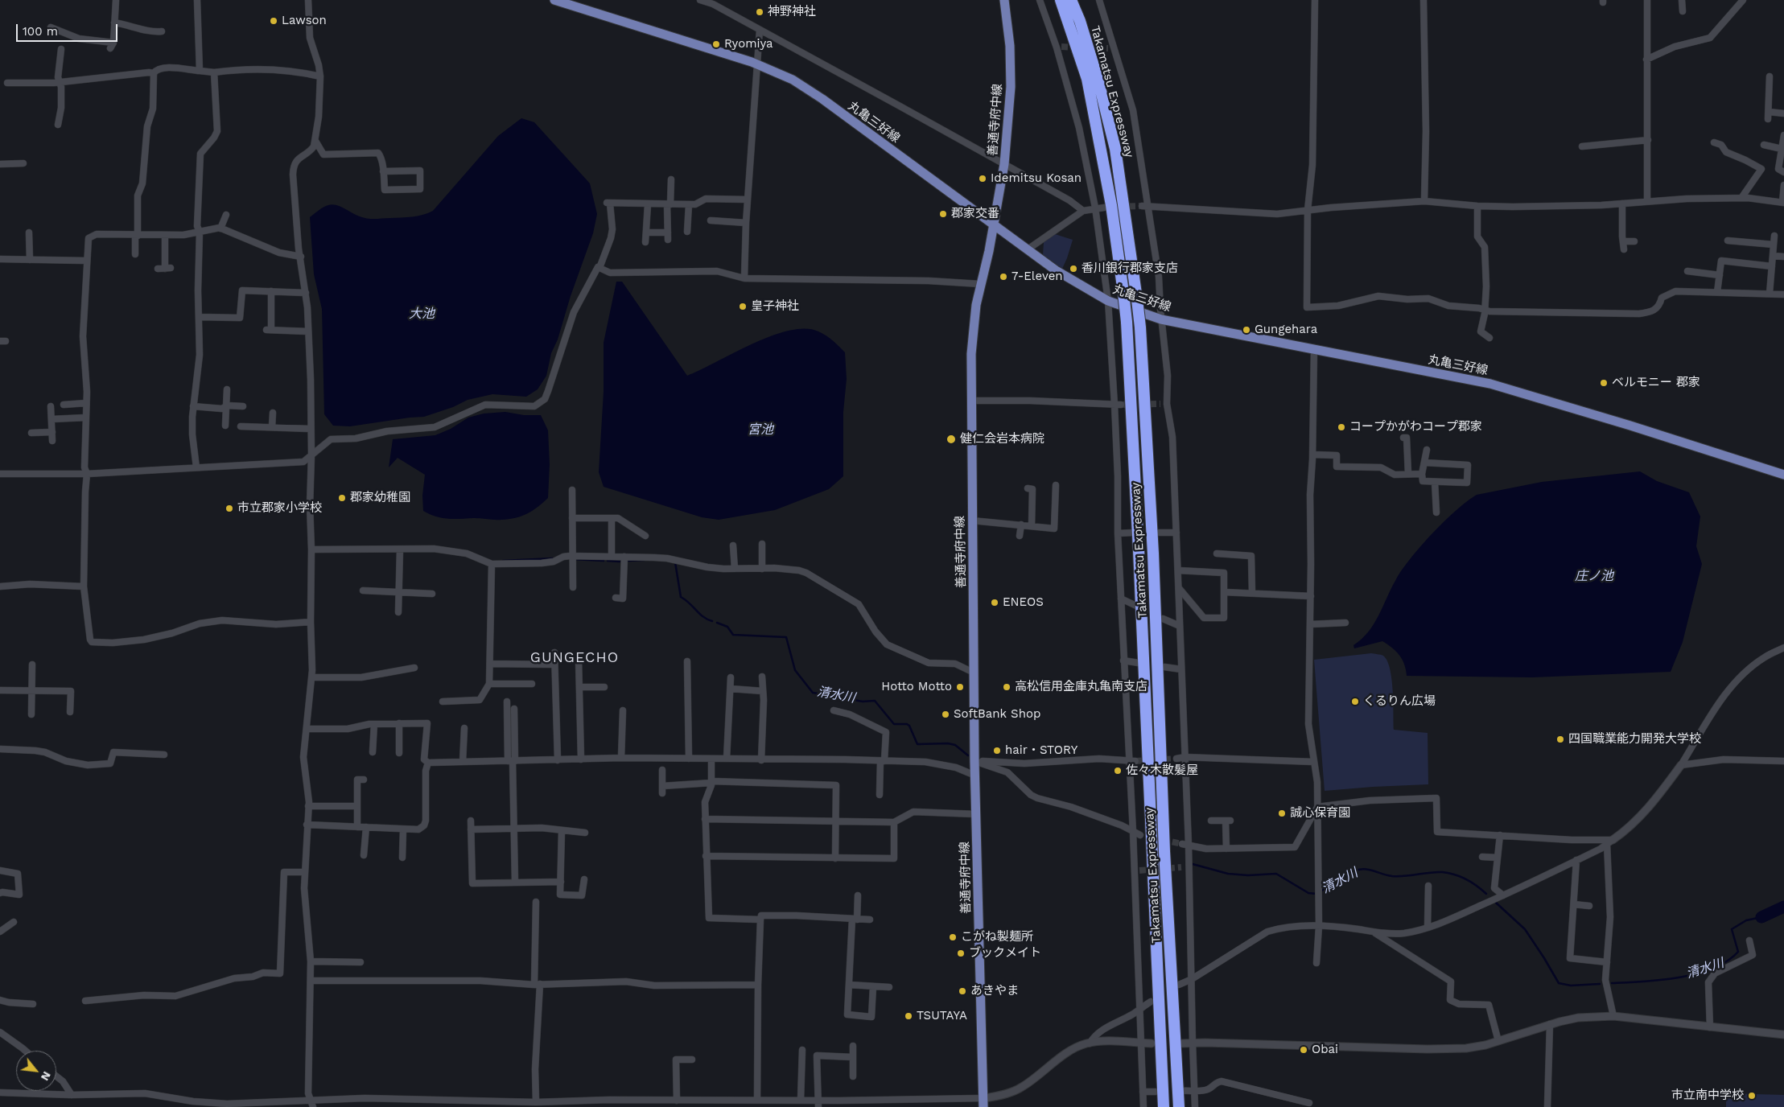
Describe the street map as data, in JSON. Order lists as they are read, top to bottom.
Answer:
{
  "streets": {
    "highway": ["Takamatsu Expressway"],
    "main road": ["善通寺府中線", "丸亀三好線"]
  },
  "crossings": [
    ["善通寺府中線", "丸亀三好線"]
  ],
  "districts": ["GUNGECHO"],
  "water": [
    "大池",
    "宮池",
    "庄ノ池",
    "清水川"
  ],
  "places": [
    "神野神社",
    "Lawson",
    "Ryomiya",
    "Idemitsu Kosan",
    "郡家交番",
    "香川銀行郡家支店",
    "7-Eleven",
    "皇子神社",
    "Gungehara",
    "ベルモニー 郡家",
    "コープかがわコープ郡家",
    "健仁会岩本病院",
    "郡家幼稚園",
    "市立郡家小学校",
    "ENEOS",
    "Hotto Motto",
    "高松信用金庫丸亀南支店",
    "くるりん広場",
    "SoftBank Shop",
    "四国職業能力開発大学校",
    "hair・STORY",
    "佐々木散髪屋",
    "誠心保育園",
    "こがね製麺所",
    "ブックメイト",
    "あきやま",
    "TSUTAYA",
    "Obai",
    "市立南中学校"
  ],
  "scale_bar": "100 m",
  "north": "bottom right"
}
